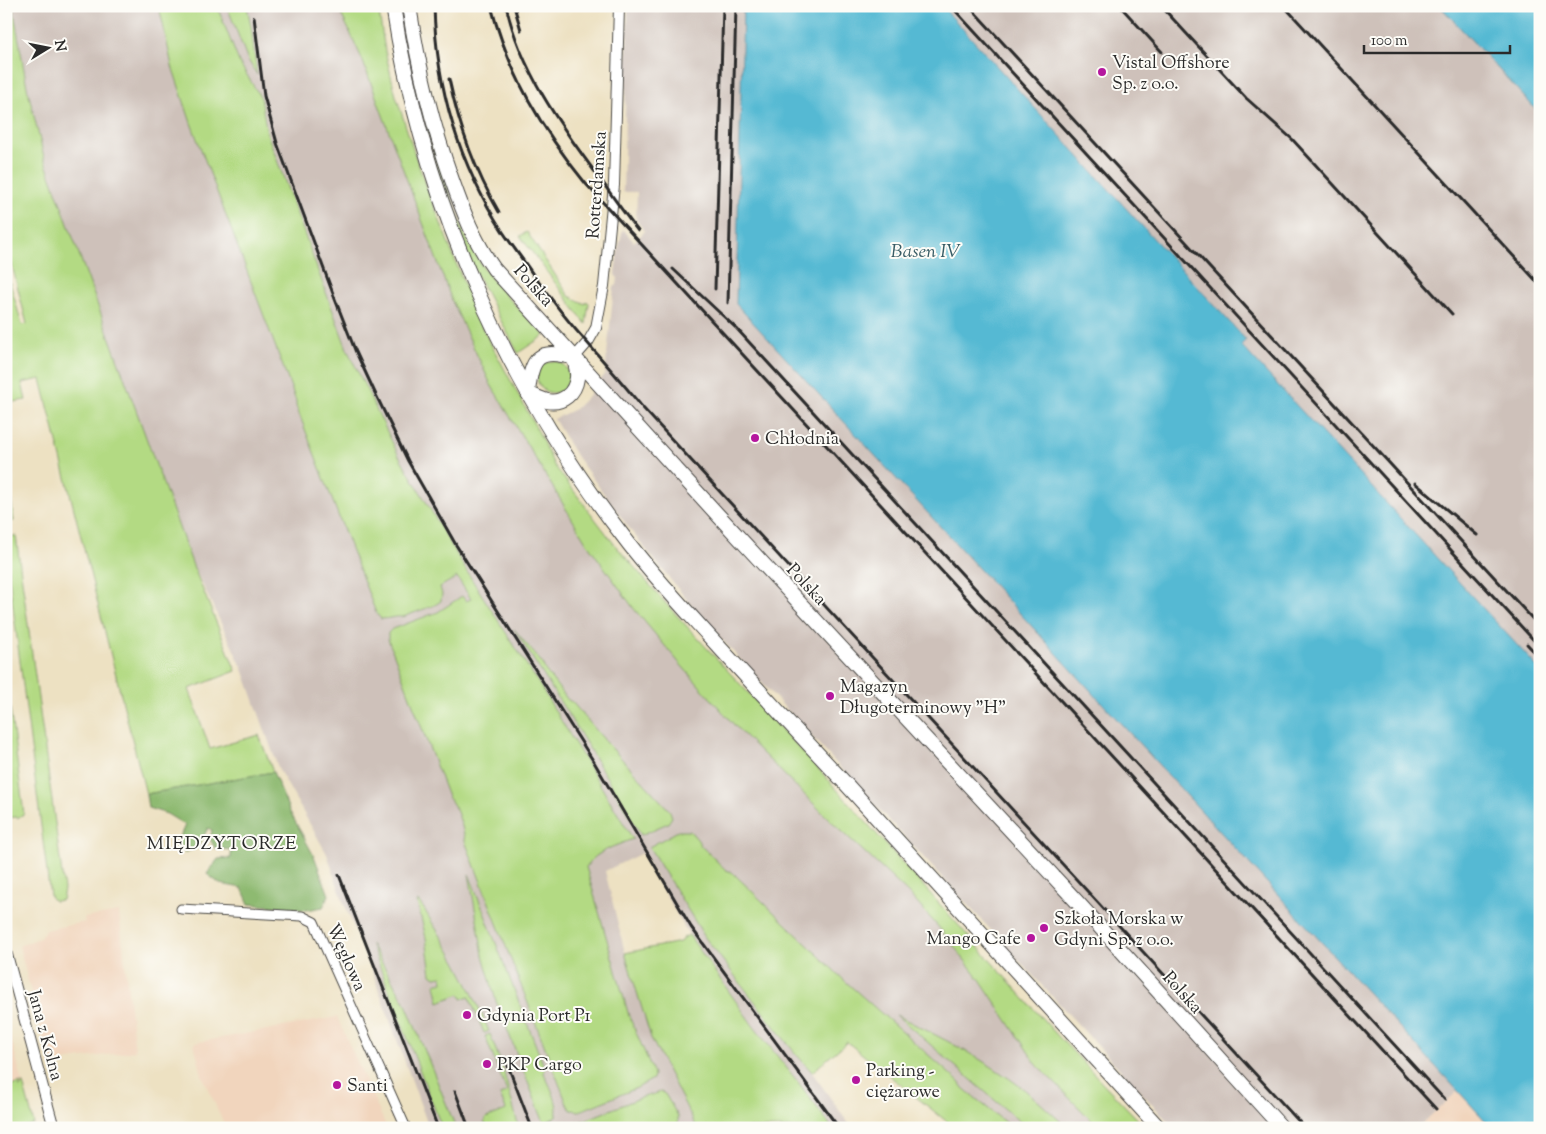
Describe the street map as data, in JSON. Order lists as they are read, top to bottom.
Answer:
{
  "streets": {
    "highway": ["Polska"],
    "street": ["Rotterdamska", "Węglowa", "Jana z Kolna"]
  },
  "crossings": [
    ["Rotterdamska", "Polska"]
  ],
  "districts": ["MIĘDZYTORZE"],
  "water": ["Basen IV"],
  "places": [
    "Vistal Offshore Sp. z o.o.",
    "Chłodnia",
    "Magazyn Długoterminowy \"H\"",
    "Szkoła Morska w Gdyni Sp. z o.o.",
    "Mango Cafe",
    "Gdynia Port P1",
    "PKP Cargo",
    "Parking - ciężarowe",
    "Santi"
  ],
  "scale_bar": "100 m",
  "north": "right"
}
